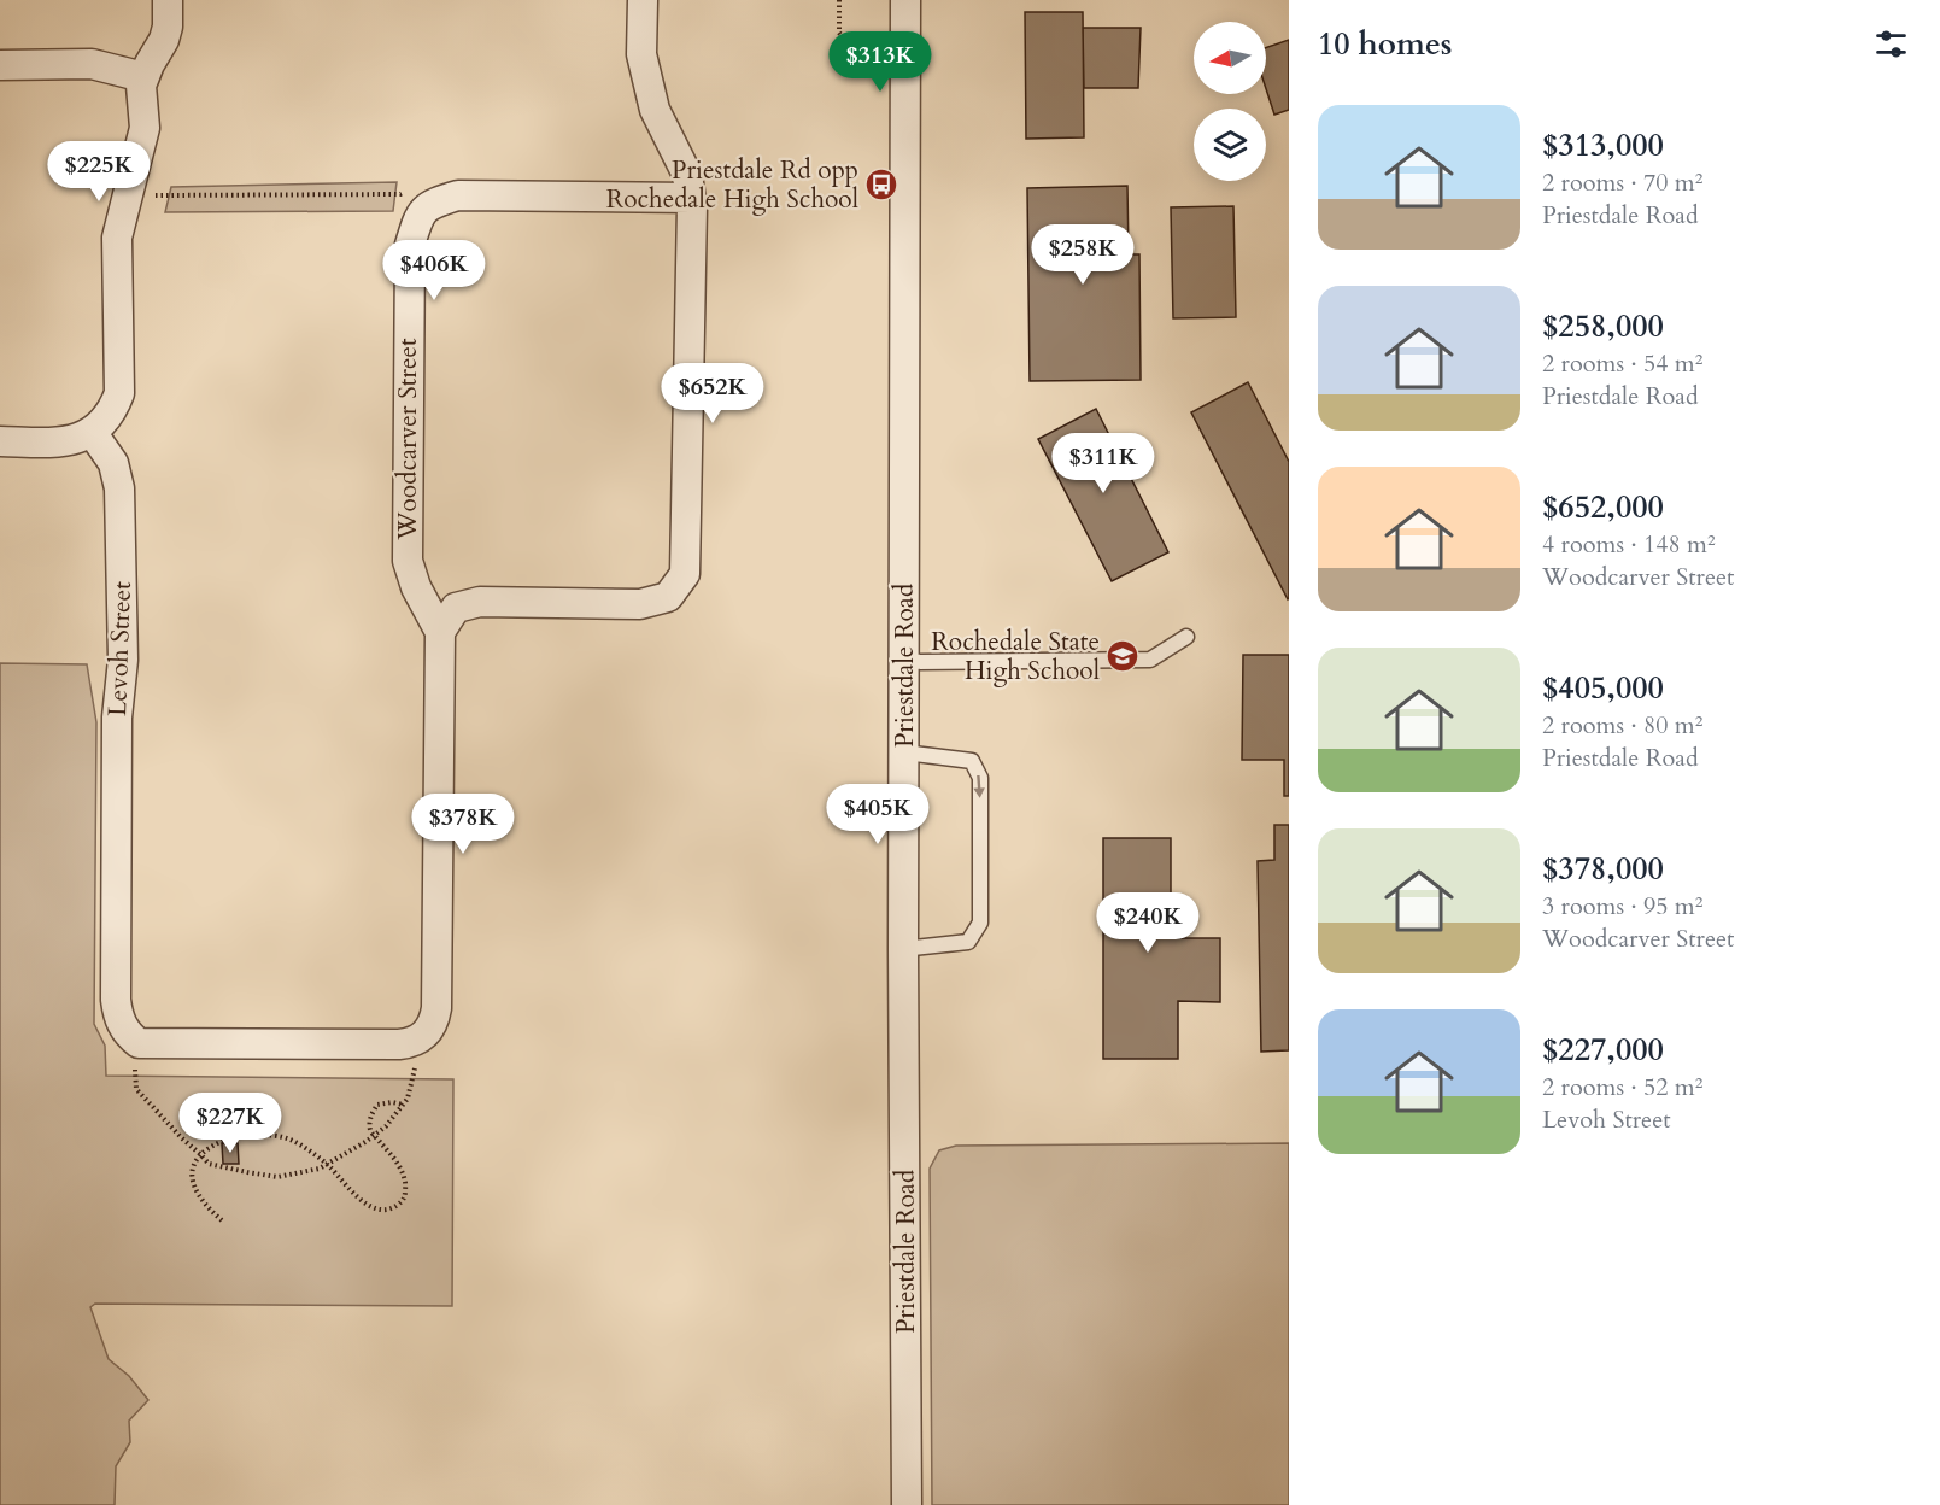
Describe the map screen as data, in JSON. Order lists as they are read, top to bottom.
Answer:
{
  "streets": {
    "street": ["Woodcarver Street", "Levoh Street", "Priestdale Road"]
  },
  "places": {
    "bus stop": ["Priestdale Rd opp Rochedale High School"],
    "school or university": ["Rochedale State High School"]
  },
  "north": "left",
  "page": {
    "heading": "10 homes",
    "price": [
      "$313K",
      "$225K",
      "$258K",
      "$406K",
      "$652K",
      "$311K",
      "$405K",
      "$378K",
      "$240K",
      "$227K"
    ],
    "list": [
      {
        "name": "$313,000",
        "note": "2 rooms · 70 m² · Priestdale Road"
      },
      {
        "name": "$258,000",
        "note": "2 rooms · 54 m² · Priestdale Road"
      },
      {
        "name": "$652,000",
        "note": "4 rooms · 148 m² · Woodcarver Street"
      },
      {
        "name": "$405,000",
        "note": "2 rooms · 80 m² · Priestdale Road"
      },
      {
        "name": "$378,000",
        "note": "3 rooms · 95 m² · Woodcarver Street"
      },
      {
        "name": "$227,000",
        "note": "2 rooms · 52 m² · Levoh Street"
      }
    ]
  }
}
